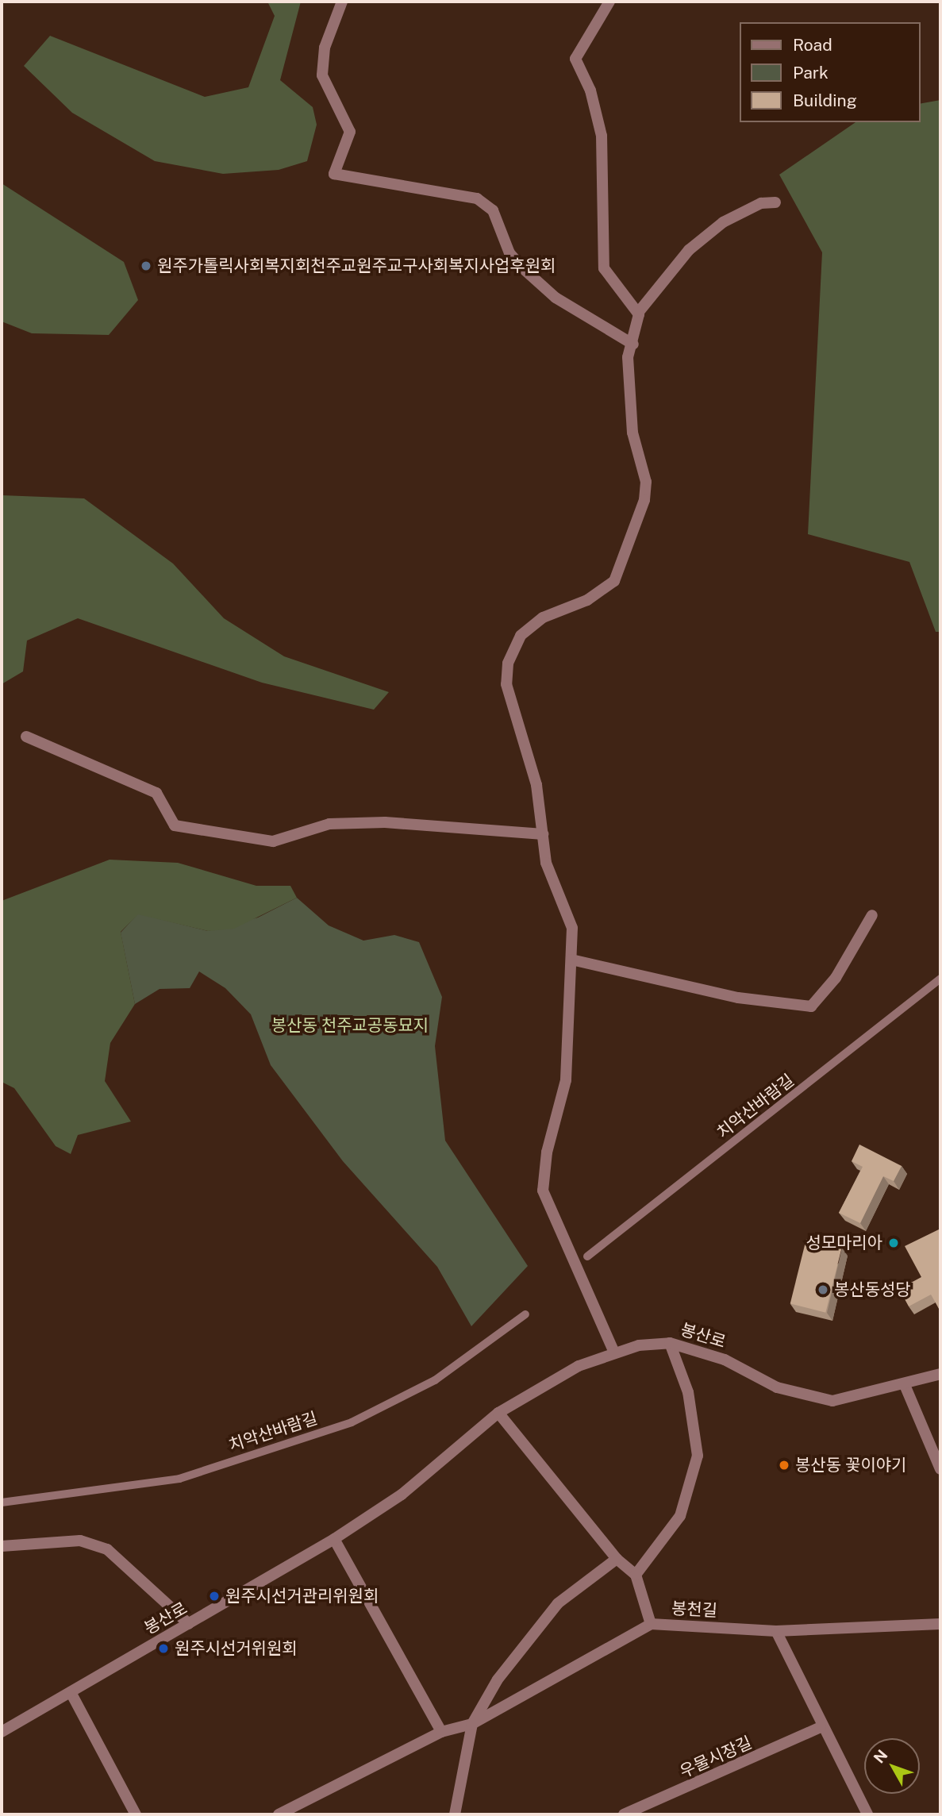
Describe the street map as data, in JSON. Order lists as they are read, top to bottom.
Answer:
{
  "streets": {
    "street": [
      "치악산바람길",
      "봉산로",
      "봉천길",
      "우물시장길"
    ]
  },
  "parks": ["봉산동 천주교공동묘지"],
  "places": [
    "원주가톨릭사회복지회천주교원주교구사회복지사업후원회",
    "성모마리아",
    "봉산동성당",
    "봉산동 꽃이야기",
    "원주시선거관리위원회",
    "원주시선거위원회"
  ],
  "legend": ["Road", "Park", "Building"],
  "north": "top left"
}
